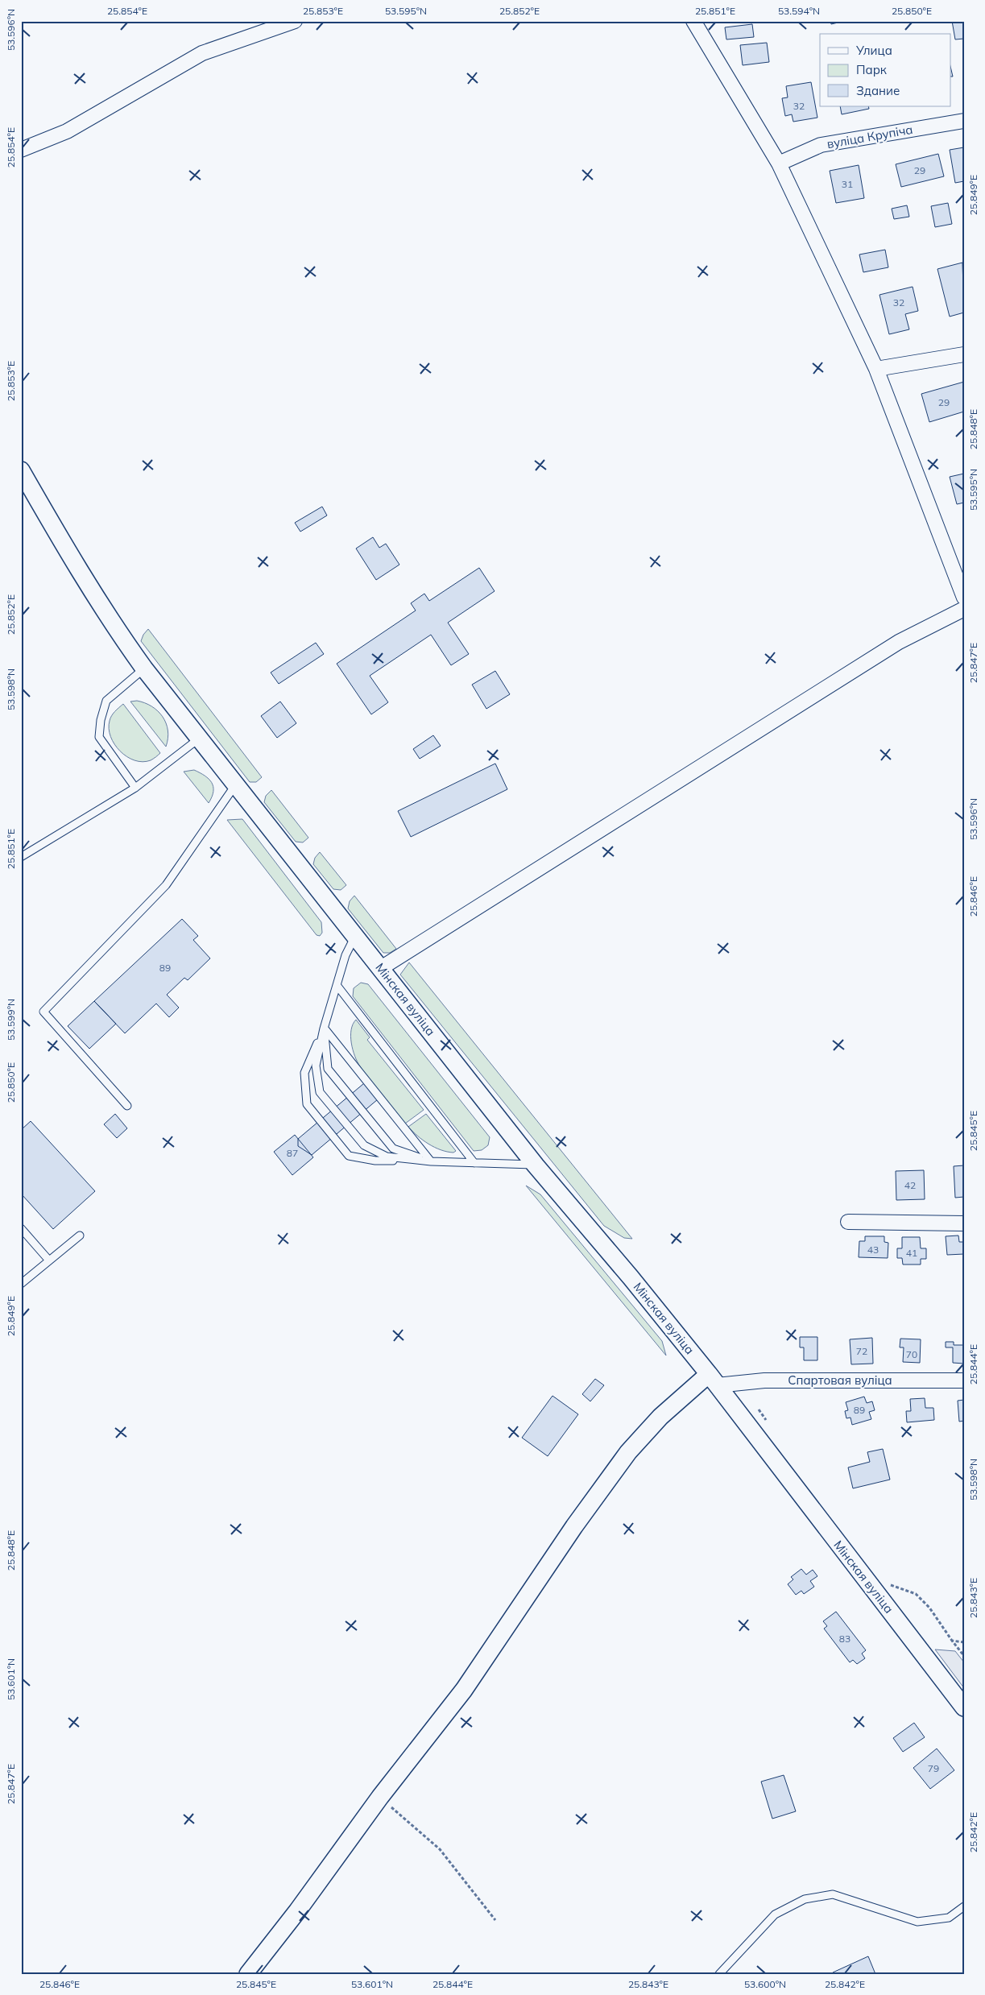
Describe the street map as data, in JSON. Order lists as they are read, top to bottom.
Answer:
{
  "streets": {
    "street": ["вуліца Крупіча", "Мінская вуліца", "Спартовая вуліца"]
  },
  "crossings": [
    ["Мінская вуліца", "Спартовая вуліца"]
  ],
  "house_numbers": [
    "32",
    "29",
    "31",
    "32",
    "29",
    "89",
    "87",
    "42",
    "43",
    "41",
    "72",
    "70",
    "89",
    "83",
    "79"
  ],
  "legend": ["Улица", "Парк", "Здание"],
  "coordinates": [
    "25.854°E",
    "25.853°E",
    "53.595°N",
    "25.852°E",
    "25.851°E",
    "53.594°N",
    "25.850°E",
    "53.596°N",
    "25.849°E",
    "25.848°E",
    "25.847°E",
    "53.598°N",
    "25.846°E",
    "53.599°N",
    "25.845°E",
    "25.844°E",
    "25.843°E",
    "53.601°N",
    "25.842°E",
    "53.600°N"
  ]
}
